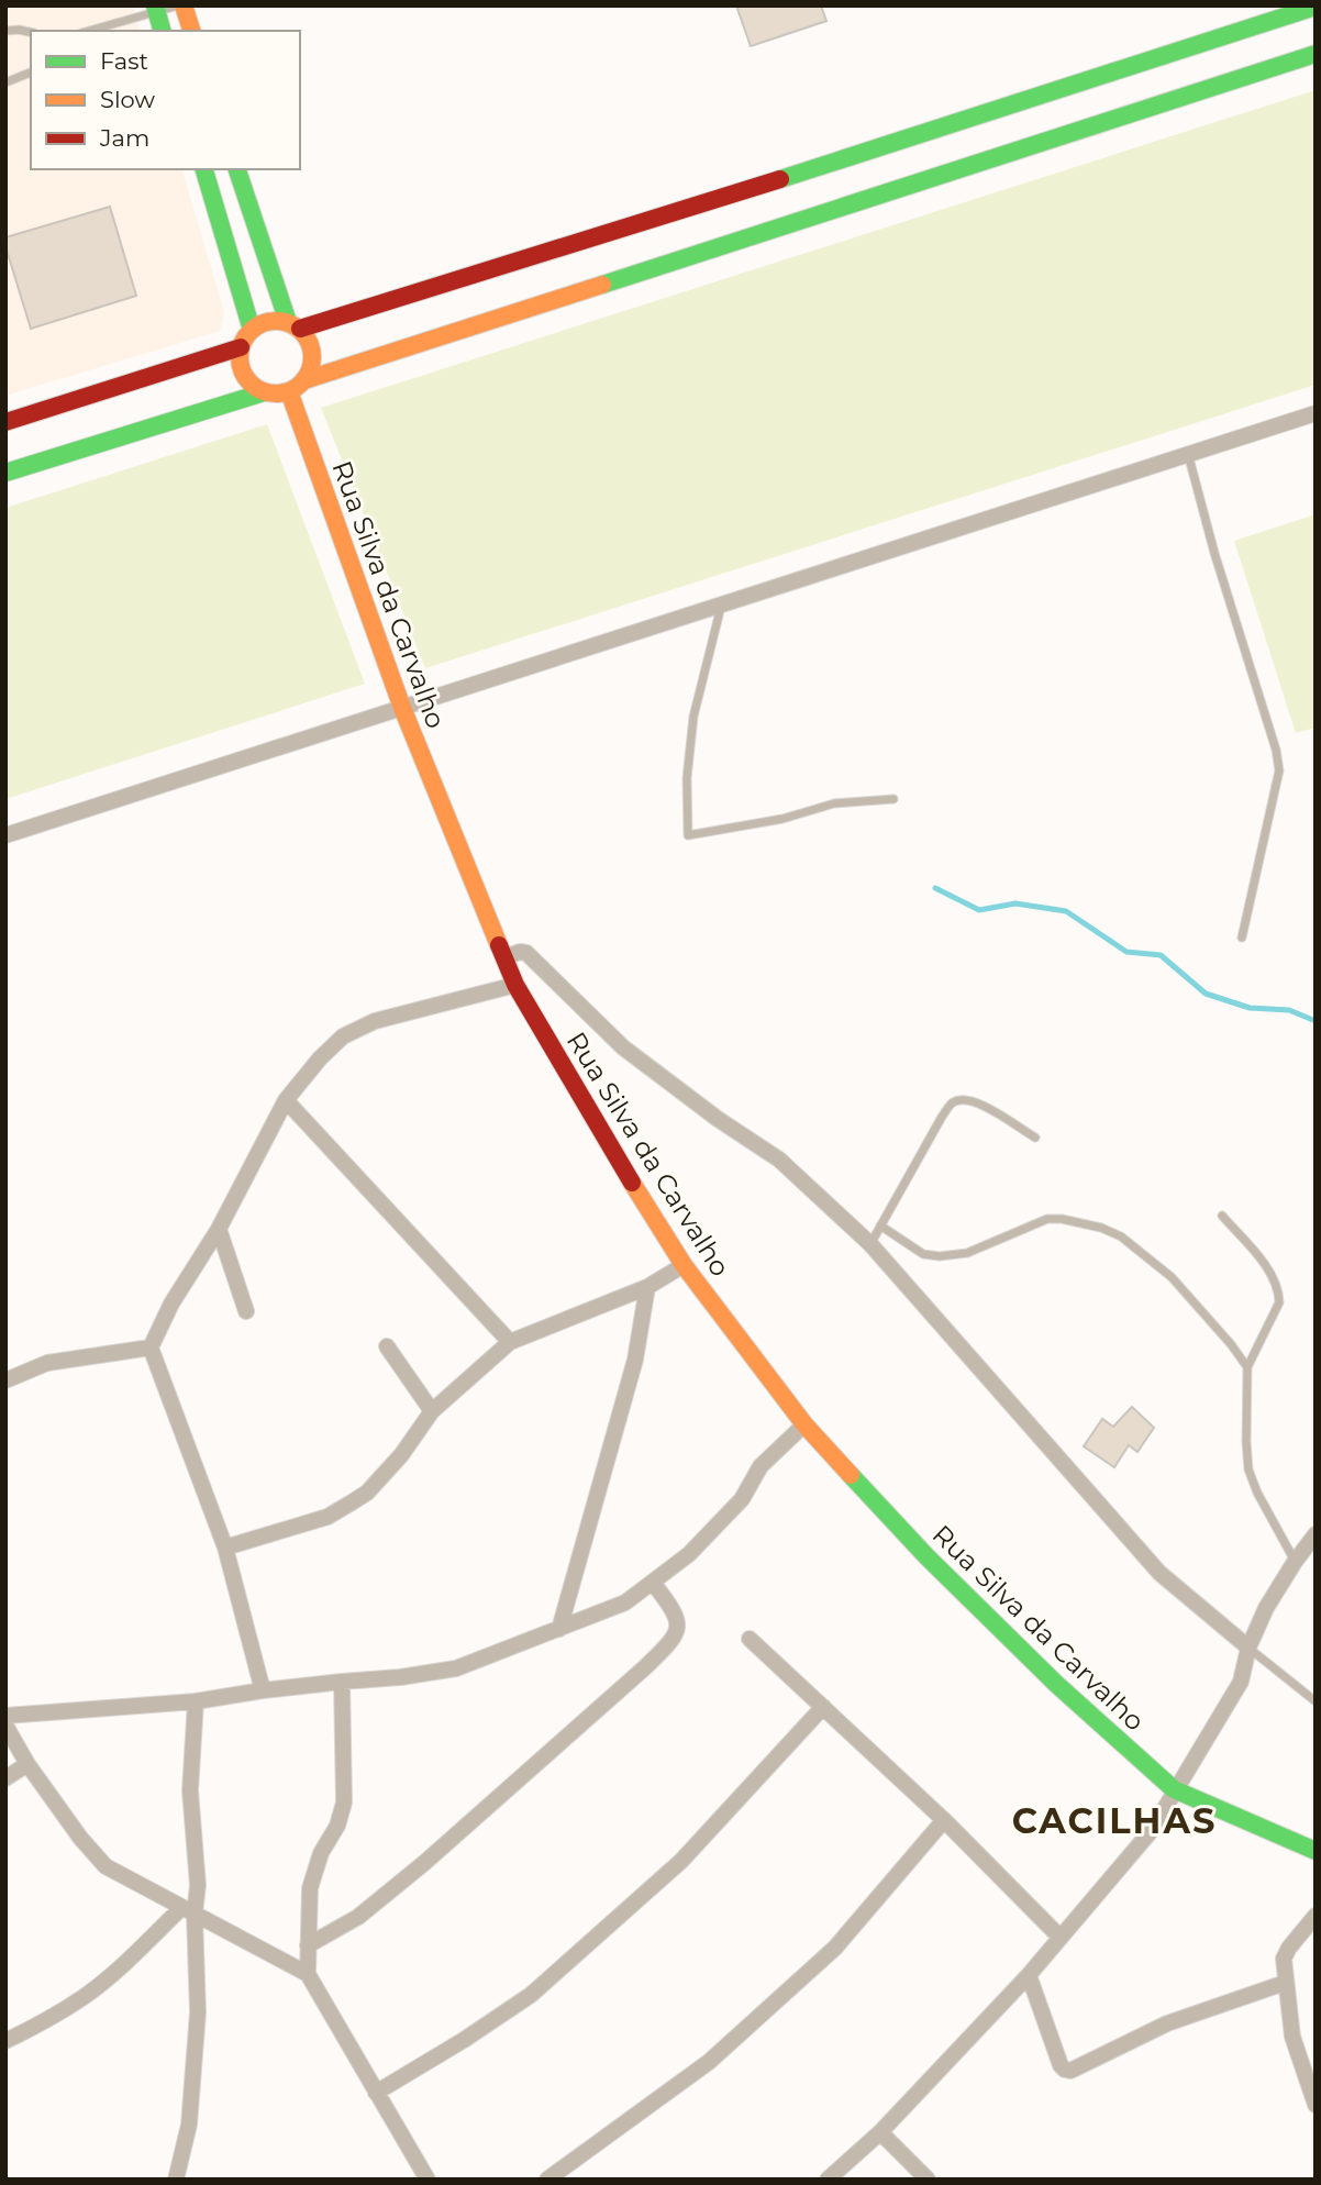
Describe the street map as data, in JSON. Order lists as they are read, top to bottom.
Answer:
{
  "streets": {
    "main road": ["Rua Silva da Carvalho"]
  },
  "districts": ["CACILHAS"],
  "legend": ["Fast", "Slow", "Jam"]
}
